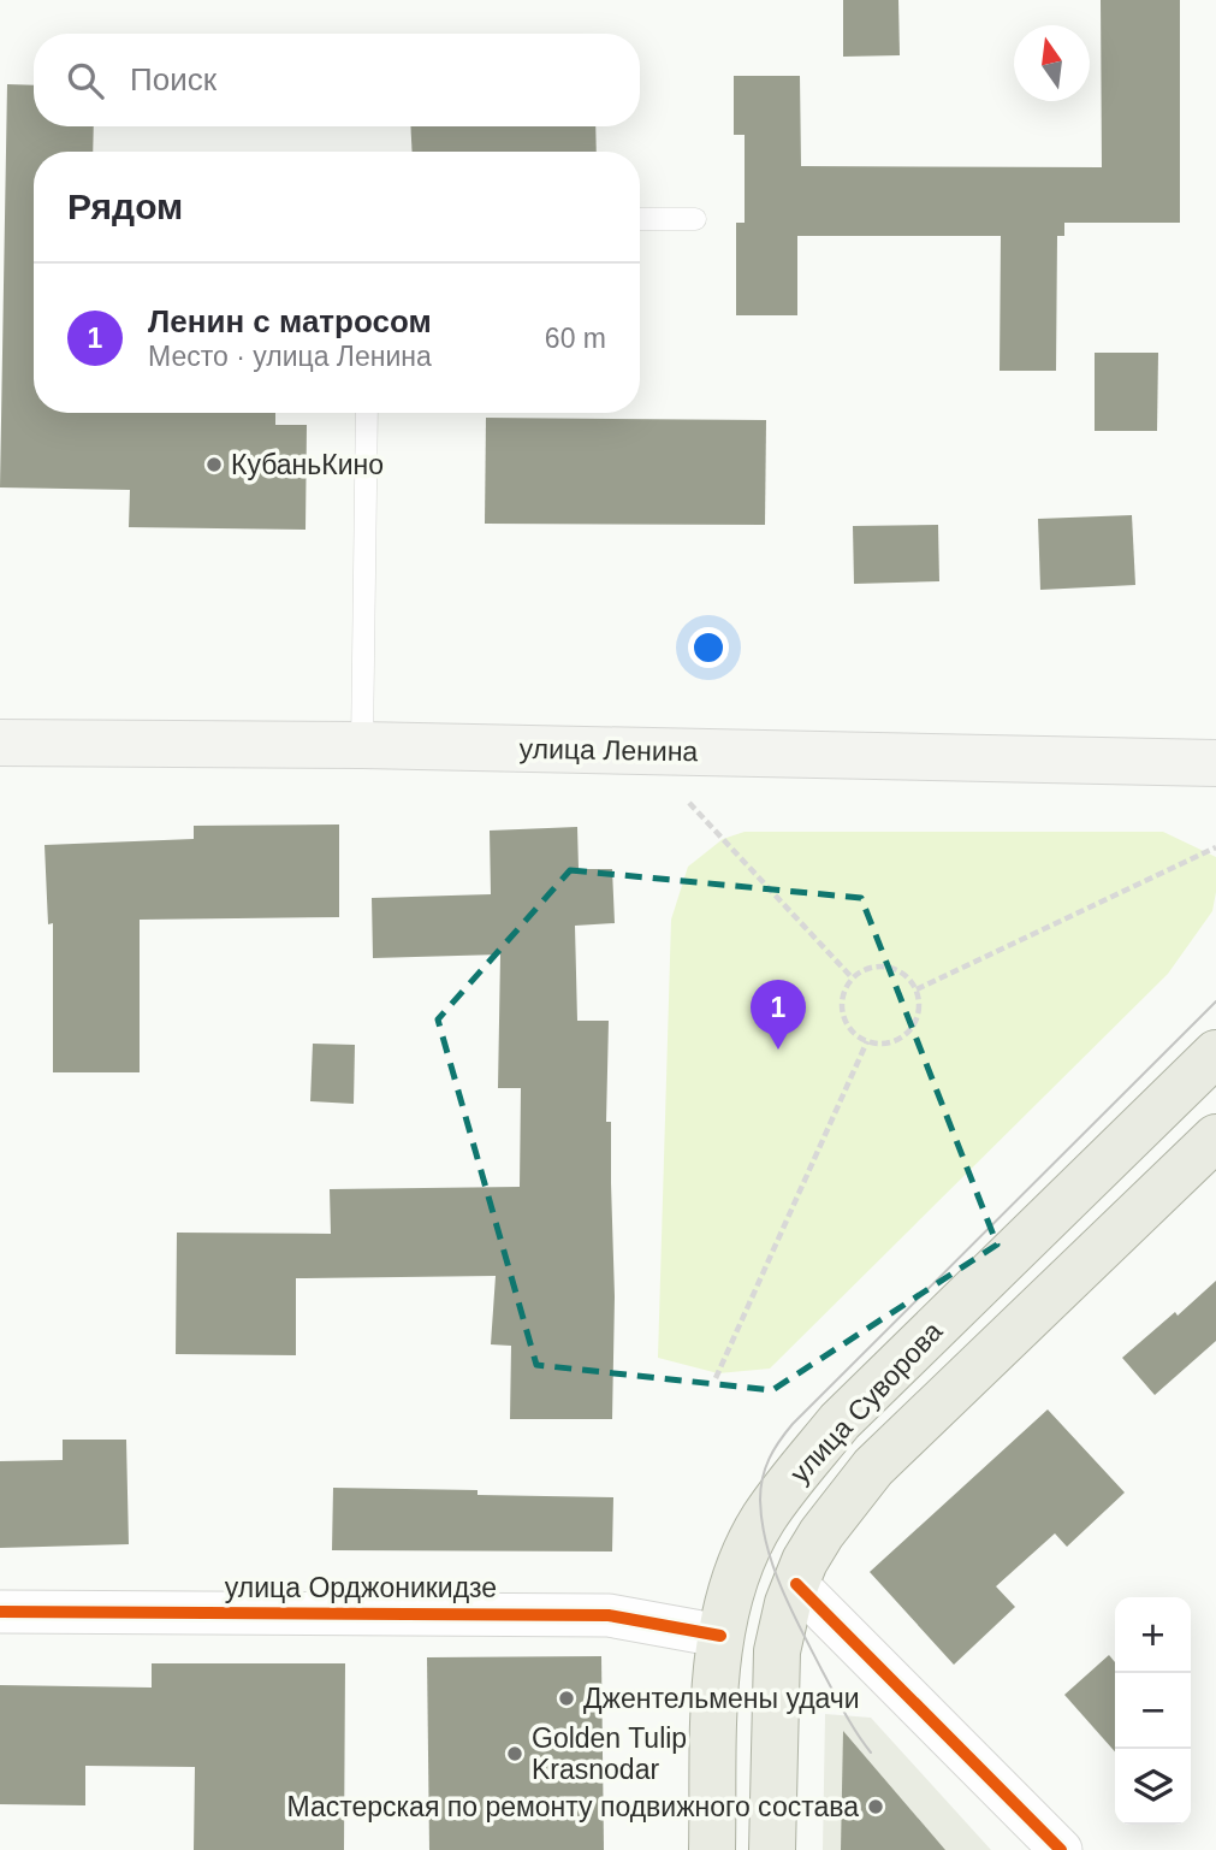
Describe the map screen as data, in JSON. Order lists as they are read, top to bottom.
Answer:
{
  "streets": {
    "main road": ["улица Ленина", "улица Суворова"],
    "street": ["улица Орджоникидзе"]
  },
  "crossings": [
    ["улица Суворова", "улица Орджоникидзе"]
  ],
  "places": [
    "КубаньКино",
    "Джентельмены удачи",
    "Golden Tulip Krasnodar",
    "Мастерская по ремонту подвижного состава"
  ],
  "north": "top",
  "page": {
    "search": "Поиск",
    "heading": "Рядом",
    "list": [
      {
        "mark": "1",
        "name": "Ленин с матросом",
        "note": "Место · улица Ленина",
        "value": "60 m"
      }
    ],
    "pins": "1",
    "map_buttons": ["+", "−"]
  }
}
